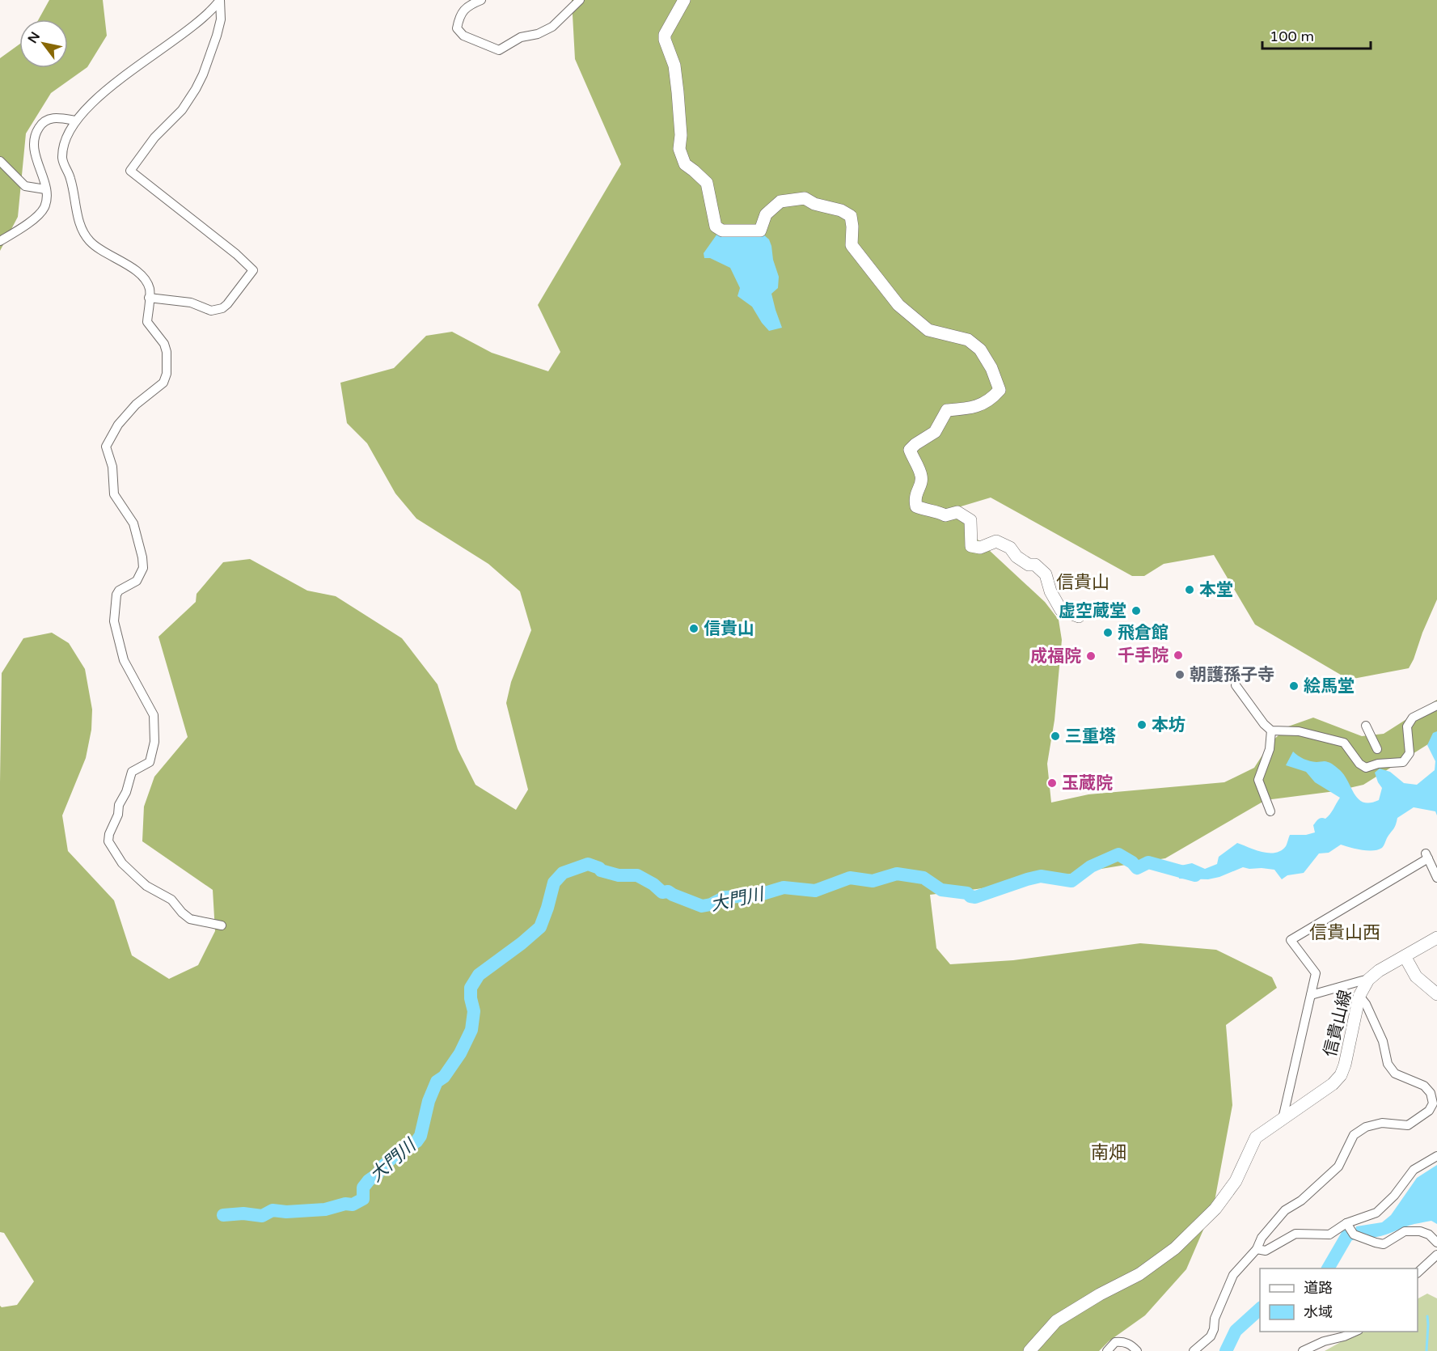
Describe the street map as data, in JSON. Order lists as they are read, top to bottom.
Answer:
{
  "streets": {
    "main road": ["信貴山線"]
  },
  "districts": ["信貴山", "信貴山西", "南畑"],
  "water": ["大門川"],
  "places": [
    "本堂",
    "虚空蔵堂",
    "信貴山",
    "飛倉館",
    "千手院",
    "成福院",
    "朝護孫子寺",
    "絵馬堂",
    "本坊",
    "三重塔",
    "玉蔵院"
  ],
  "legend": ["道路", "水域"],
  "scale_bar": "100 m",
  "north": "top left"
}
